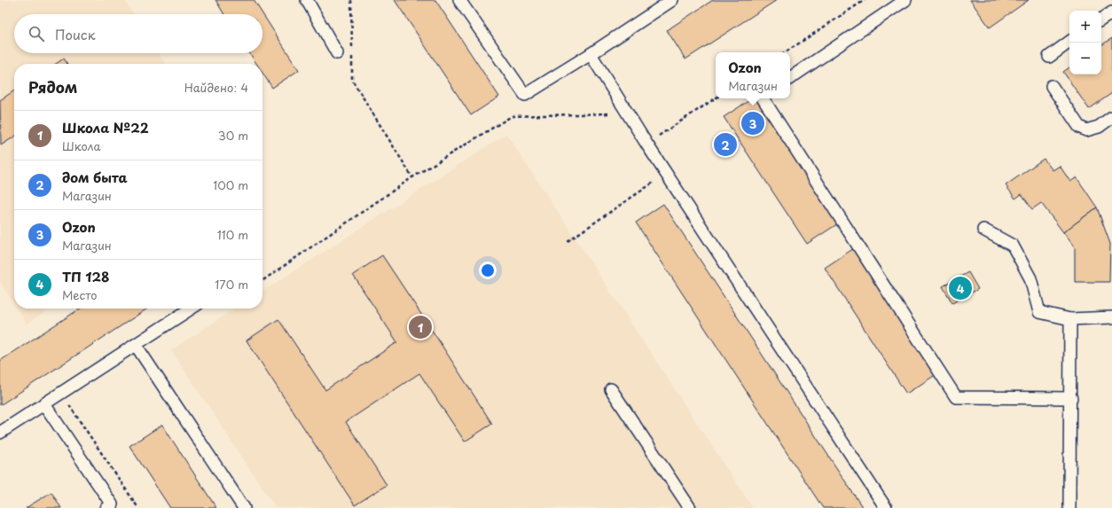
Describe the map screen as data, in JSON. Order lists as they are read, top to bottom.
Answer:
{
  "page": {
    "map_buttons": ["+", "−"],
    "search": "Поиск",
    "popup": ["Ozon", "Магазин"],
    "heading": ["Рядом", "Найдено: 4"],
    "pins": [
      "3",
      "2",
      "4",
      "1"
    ],
    "list": [
      {
        "mark": "1",
        "name": "Школа №22",
        "note": "Школа",
        "value": "30 m"
      },
      {
        "mark": "2",
        "name": "дом быта",
        "note": "Магазин",
        "value": "100 m"
      },
      {
        "mark": "3",
        "name": "Ozon",
        "note": "Магазин",
        "value": "110 m"
      },
      {
        "mark": "4",
        "name": "ТП 128",
        "note": "Место",
        "value": "170 m"
      }
    ]
  }
}
